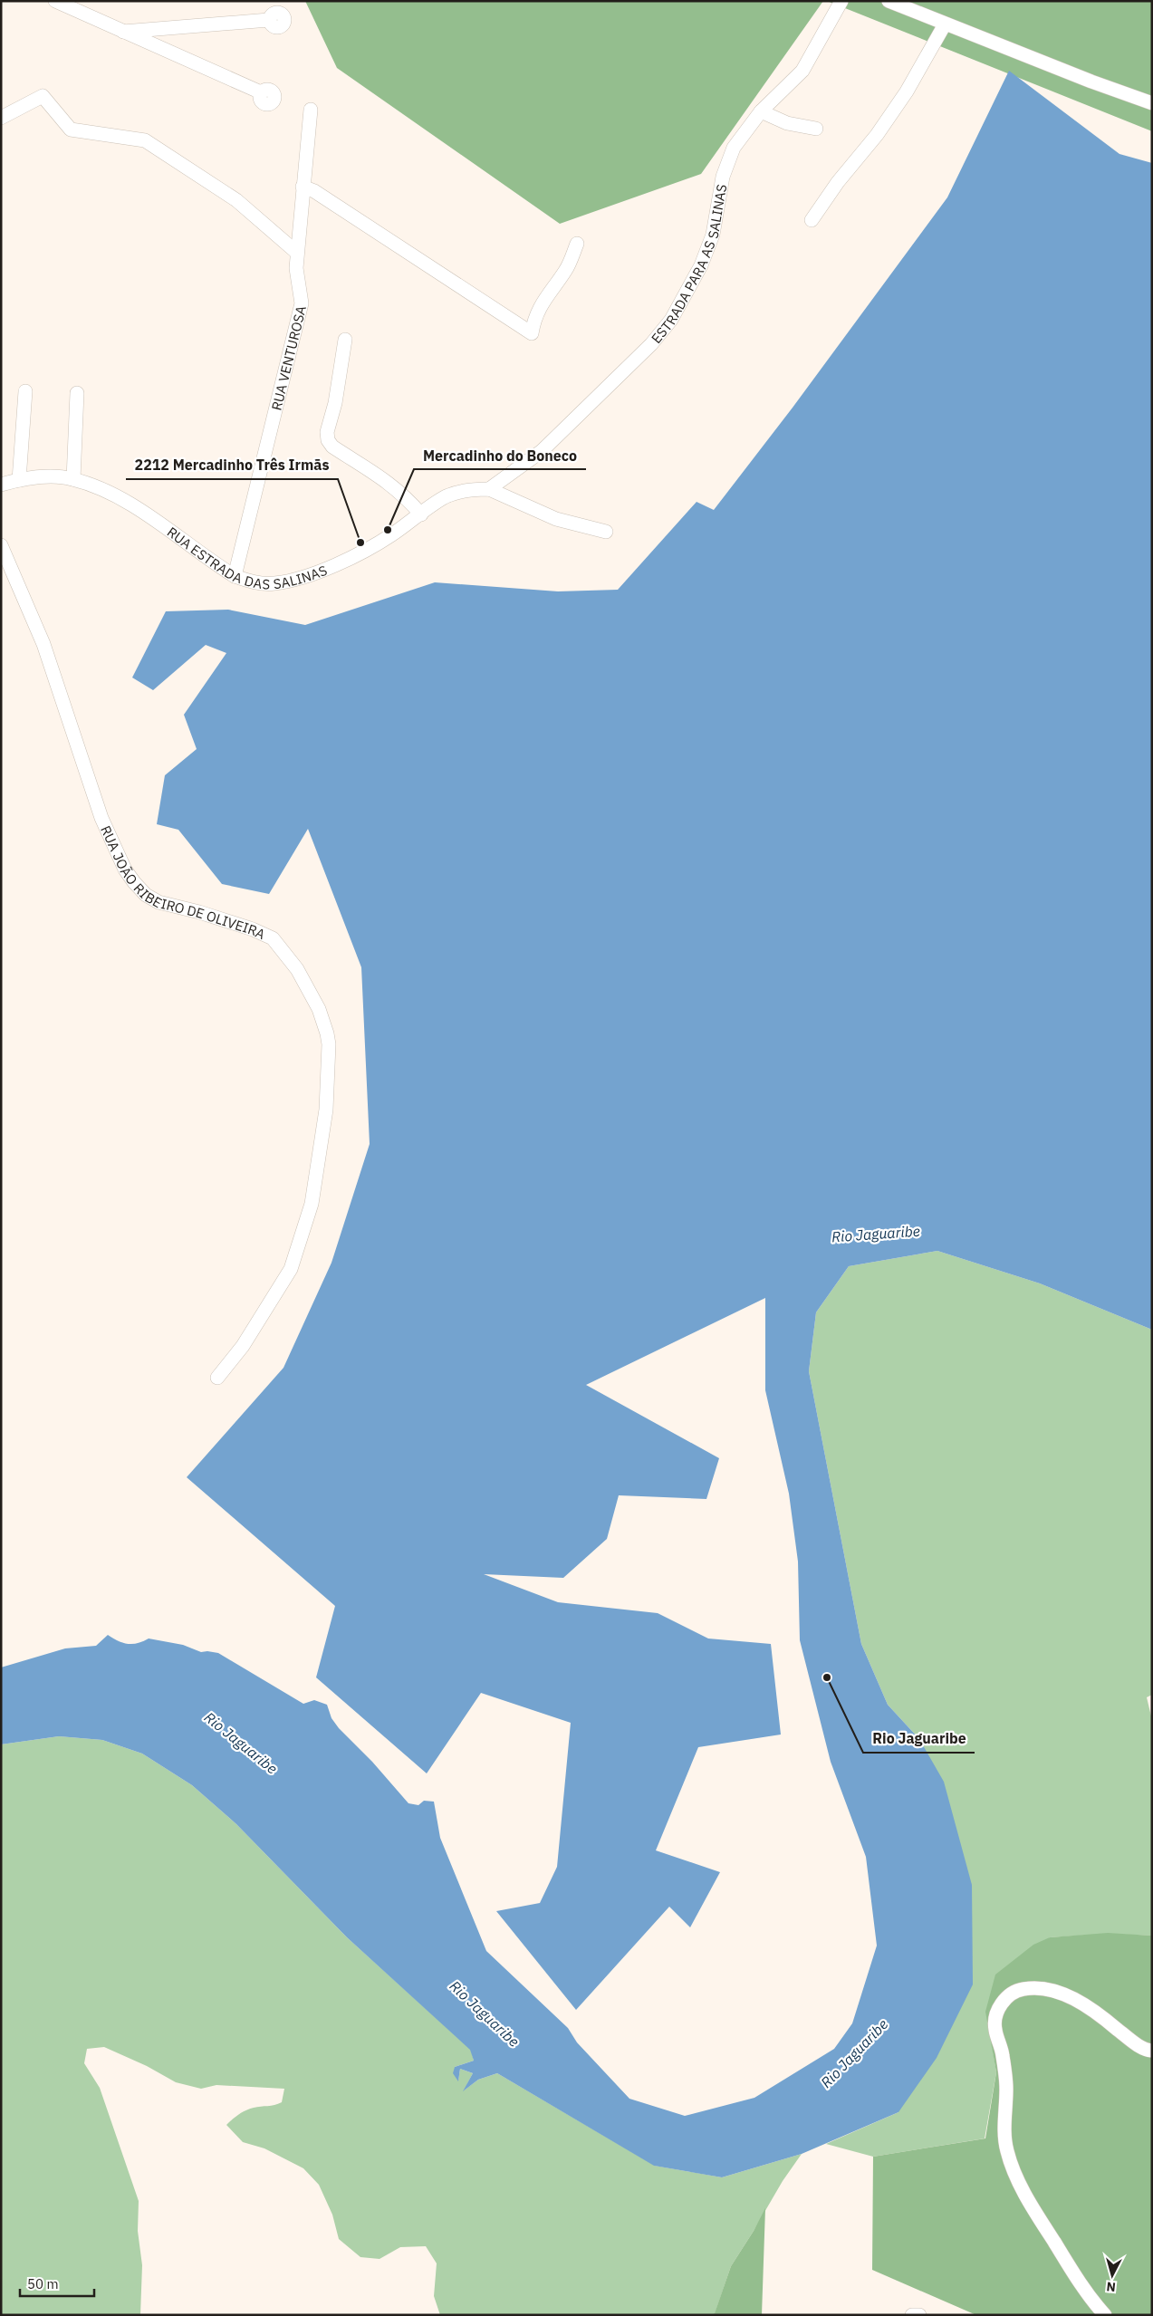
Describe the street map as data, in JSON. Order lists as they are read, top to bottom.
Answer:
{
  "streets": {
    "street": [
      "ESTRADA PARA AS SALINAS",
      "RUA VENTUROSA",
      "RUA ESTRADA DAS SALINAS",
      "RUA JOÃO RIBEIRO DE OLIVEIRA"
    ]
  },
  "crossings": [
    ["ESTRADA PARA AS SALINAS", "RUA ESTRADA DAS SALINAS"],
    ["RUA VENTUROSA", "RUA ESTRADA DAS SALINAS"]
  ],
  "water": ["Rio Jaguaribe"],
  "places": ["Mercadinho do Boneco", "2212 Mercadinho Três Irmãs", "Rio Jaguaribe"],
  "scale_bar": "50 m",
  "north": "bottom"
}
